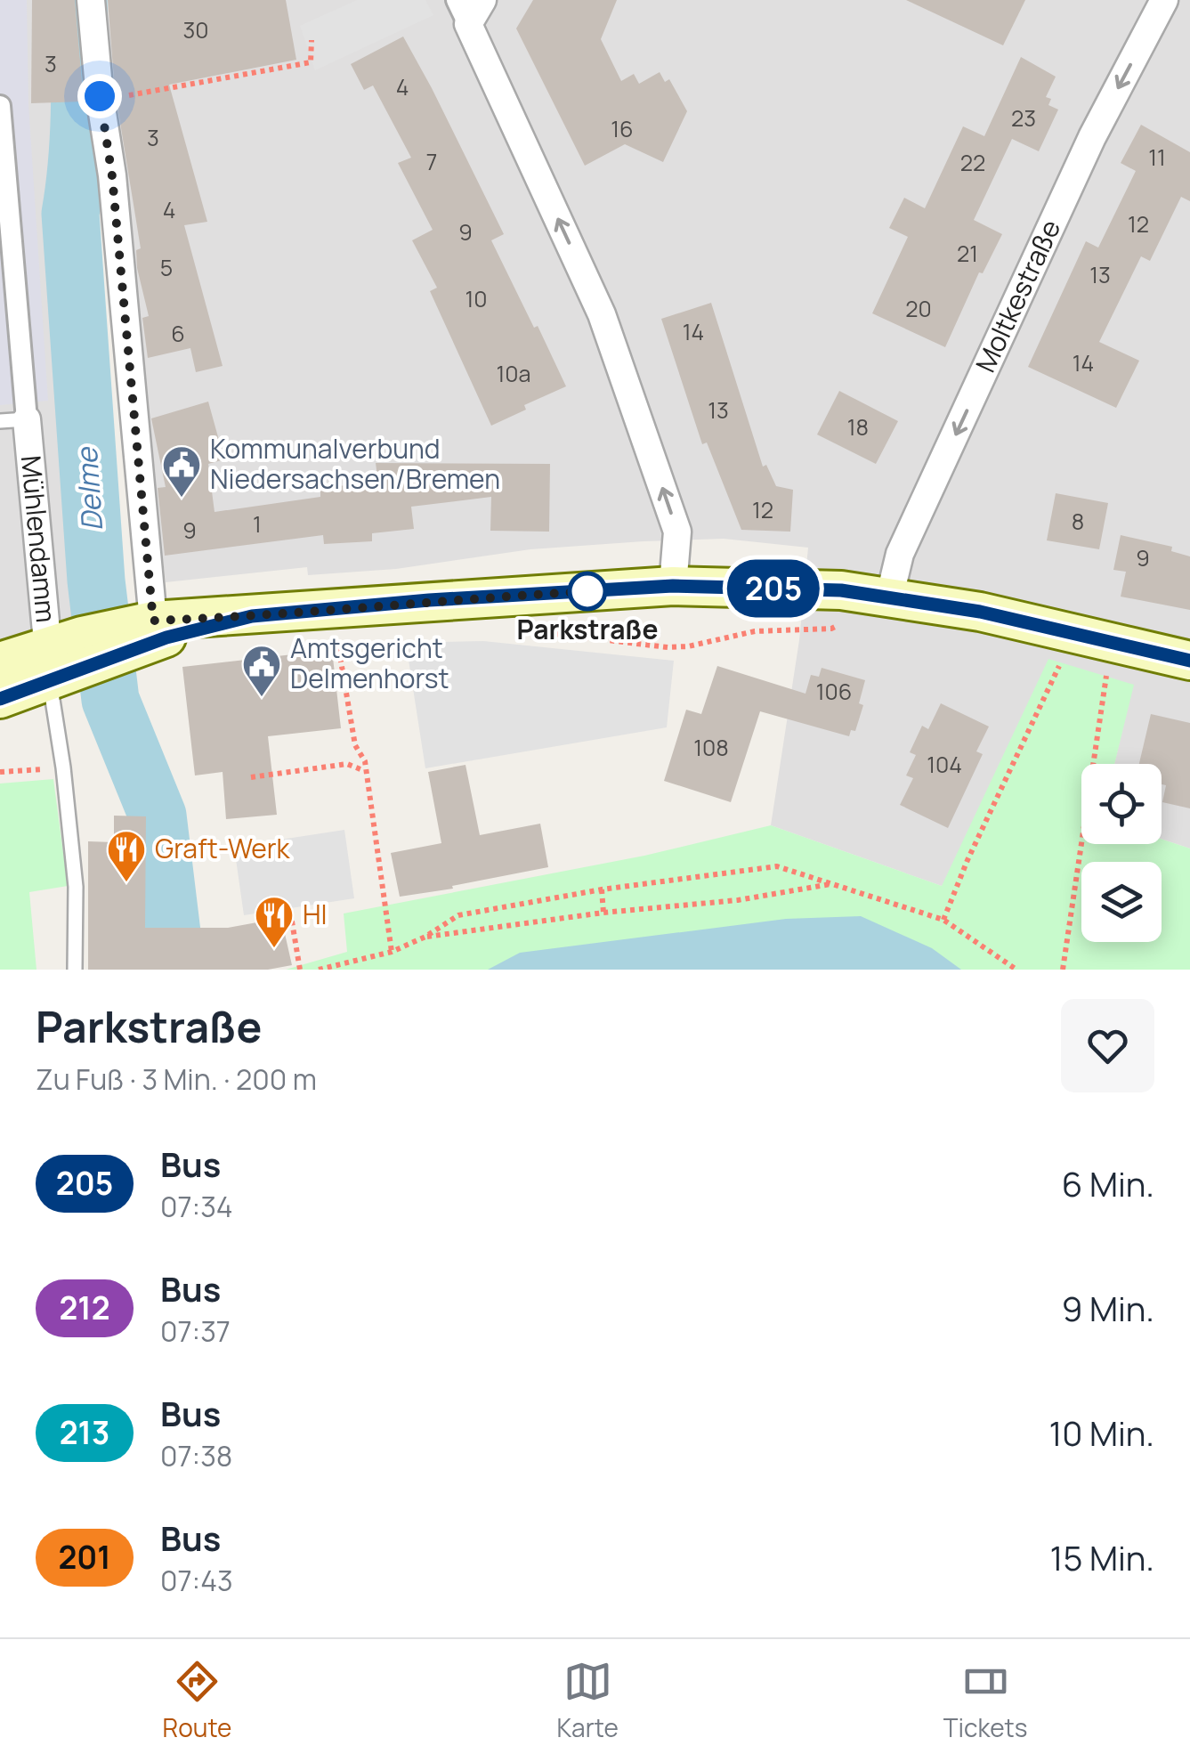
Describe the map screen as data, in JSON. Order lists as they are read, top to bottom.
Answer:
{
  "streets": {
    "street": ["Moltkestraße", "Mühlendamm"]
  },
  "one_way": ["Moltkestraße"],
  "water": ["Delme"],
  "places": {
    "public building": ["Kommunalverbund Niedersachsen/Bremen", "Amtsgericht Delmenhorst"],
    "other": ["Parkstraße"],
    "restaurant": ["Graft-Werk", "HI"]
  },
  "lines": ["bus line 205"],
  "house_numbers": [
    "30",
    "3",
    "4",
    "23",
    "16",
    "3",
    "11",
    "7",
    "22",
    "4",
    "12",
    "9",
    "21",
    "5",
    "13",
    "10",
    "20",
    "14",
    "6",
    "14",
    "10a",
    "13",
    "18",
    "12",
    "8",
    "1",
    "9",
    "9",
    "106",
    "108",
    "104"
  ],
  "page": {
    "on_map": "205",
    "heading": ["Parkstraße", "Zu Fuß · 3 Min. · 200 m"],
    "list": [
      {
        "mark": "205",
        "name": "Bus",
        "note": "07:34",
        "value": "6 Min."
      },
      {
        "mark": "212",
        "name": "Bus",
        "note": "07:37",
        "value": "9 Min."
      },
      {
        "mark": "213",
        "name": "Bus",
        "note": "07:38",
        "value": "10 Min."
      },
      {
        "mark": "201",
        "name": "Bus",
        "note": "07:43",
        "value": "15 Min."
      }
    ],
    "tabs": ["Route", "Karte", "Tickets"]
  }
}
